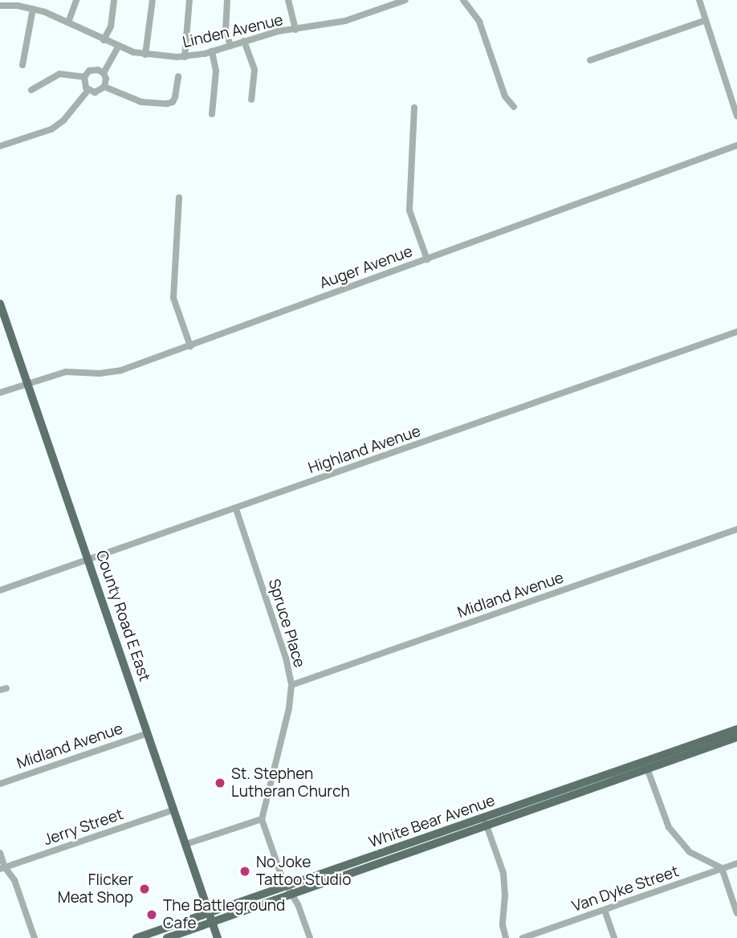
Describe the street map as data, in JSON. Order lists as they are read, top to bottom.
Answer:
{
  "streets": {
    "main road": ["County Road E East", "White Bear Avenue"],
    "street": [
      "Linden Avenue",
      "Auger Avenue",
      "Highland Avenue",
      "Midland Avenue",
      "Spruce Place",
      "Jerry Street",
      "Van Dyke Street"
    ]
  },
  "crossings": [
    ["Auger Avenue", "County Road E East"],
    ["Highland Avenue", "County Road E East"],
    ["Highland Avenue", "Spruce Place"],
    ["Midland Avenue", "County Road E East"],
    ["Midland Avenue", "Spruce Place"],
    ["County Road E East", "White Bear Avenue"],
    ["County Road E East", "Jerry Street"]
  ],
  "places": [
    "St. Stephen Lutheran Church",
    "No Joke Tattoo Studio",
    "Flicker Meat Shop",
    "The Battleground Cafe"
  ]
}
